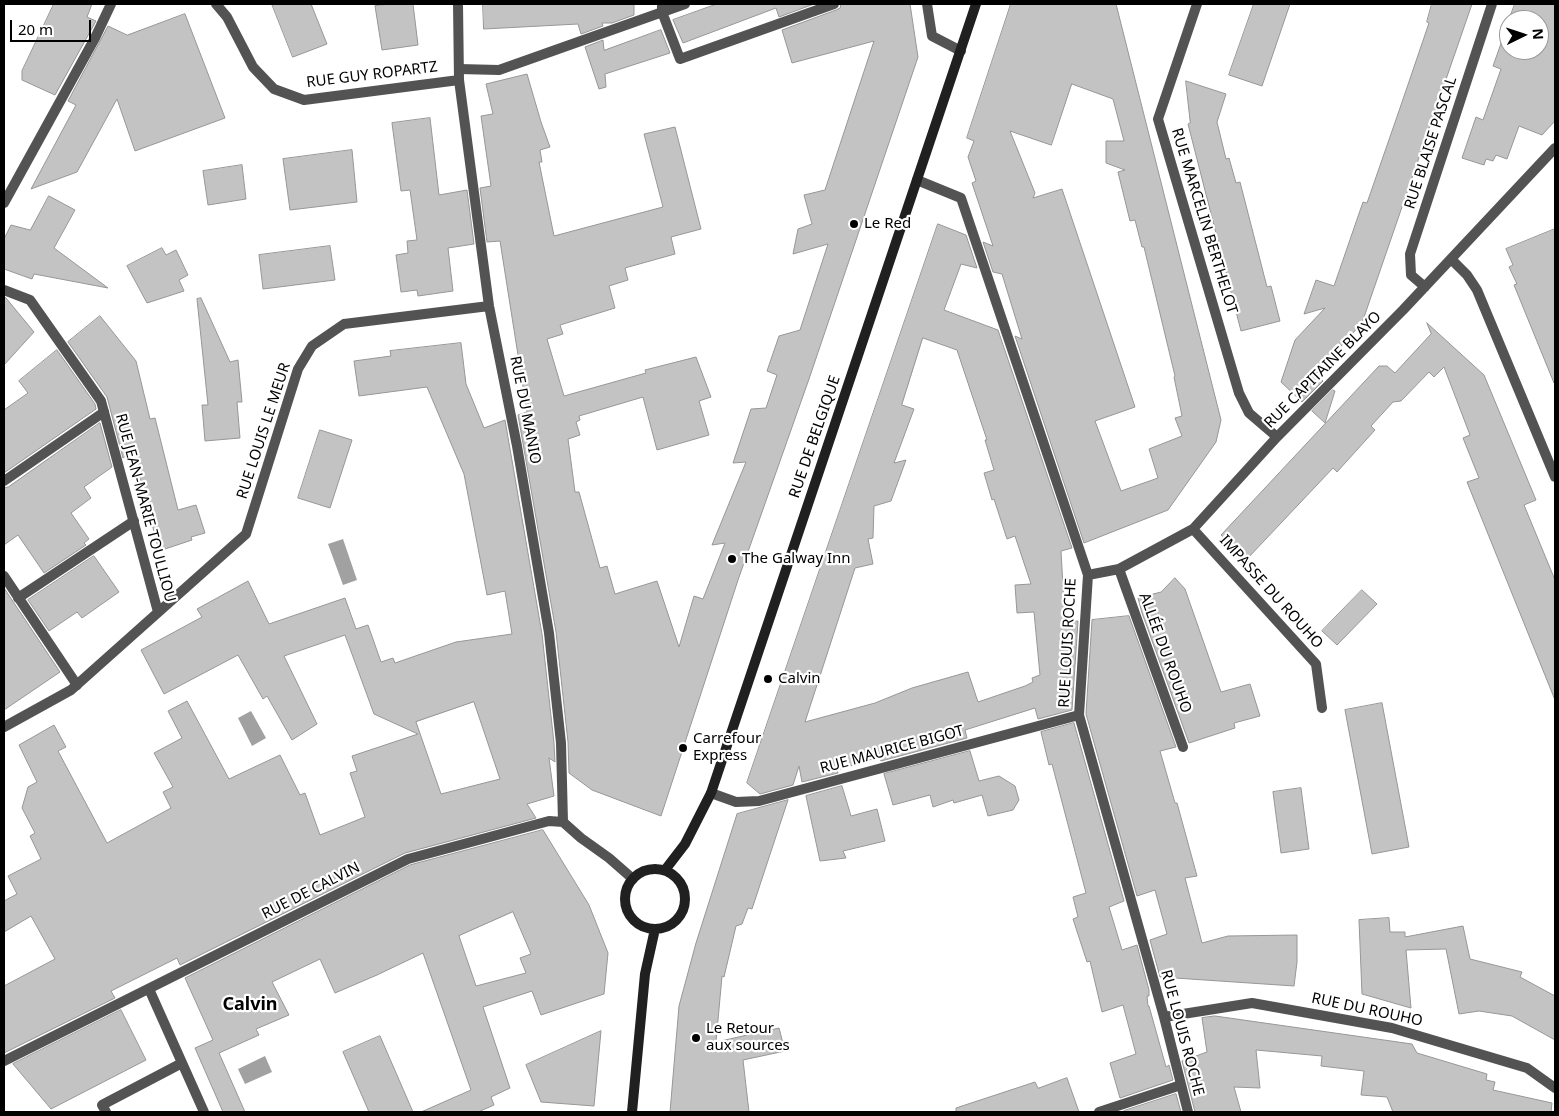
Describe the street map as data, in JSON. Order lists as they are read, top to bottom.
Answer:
{
  "streets": {
    "main road": ["RUE DE BELGIQUE"],
    "street": [
      "RUE GUY ROPARTZ",
      "RUE BLAISE PASCAL",
      "RUE MARCELIN BERTHELOT",
      "RUE CAPITAINE BLAYO",
      "RUE DU MANIO",
      "RUE LOUIS LE MEUR",
      "RUE JEAN-MARIE TOULLIOU",
      "IMPASSE DU ROUHO",
      "RUE LOUIS ROCHE",
      "ALLÉE DU ROUHO",
      "RUE MAURICE BIGOT",
      "RUE DE CALVIN",
      "RUE DU ROUHO"
    ]
  },
  "crossings": [
    ["RUE GUY ROPARTZ", "RUE DU MANIO"],
    ["RUE BLAISE PASCAL", "RUE CAPITAINE BLAYO"],
    ["RUE MARCELIN BERTHELOT", "RUE CAPITAINE BLAYO"],
    ["RUE CAPITAINE BLAYO", "IMPASSE DU ROUHO"],
    ["RUE CAPITAINE BLAYO", "RUE LOUIS ROCHE"],
    ["RUE CAPITAINE BLAYO", "ALLÉE DU ROUHO"],
    ["RUE DU MANIO", "RUE LOUIS LE MEUR"],
    ["RUE DU MANIO", "RUE DE CALVIN"],
    ["RUE LOUIS LE MEUR", "RUE JEAN-MARIE TOULLIOU"],
    ["RUE DE BELGIQUE", "RUE LOUIS ROCHE"],
    ["RUE DE BELGIQUE", "RUE MAURICE BIGOT"],
    ["RUE LOUIS ROCHE", "RUE MAURICE BIGOT"],
    ["RUE LOUIS ROCHE", "RUE DU ROUHO"]
  ],
  "districts": ["Calvin"],
  "places": [
    "Le Red",
    "The Galway Inn",
    "Calvin",
    "Carrefour Express",
    "Le Retour aux sources"
  ],
  "scale_bar": "20 m",
  "north": "right"
}
